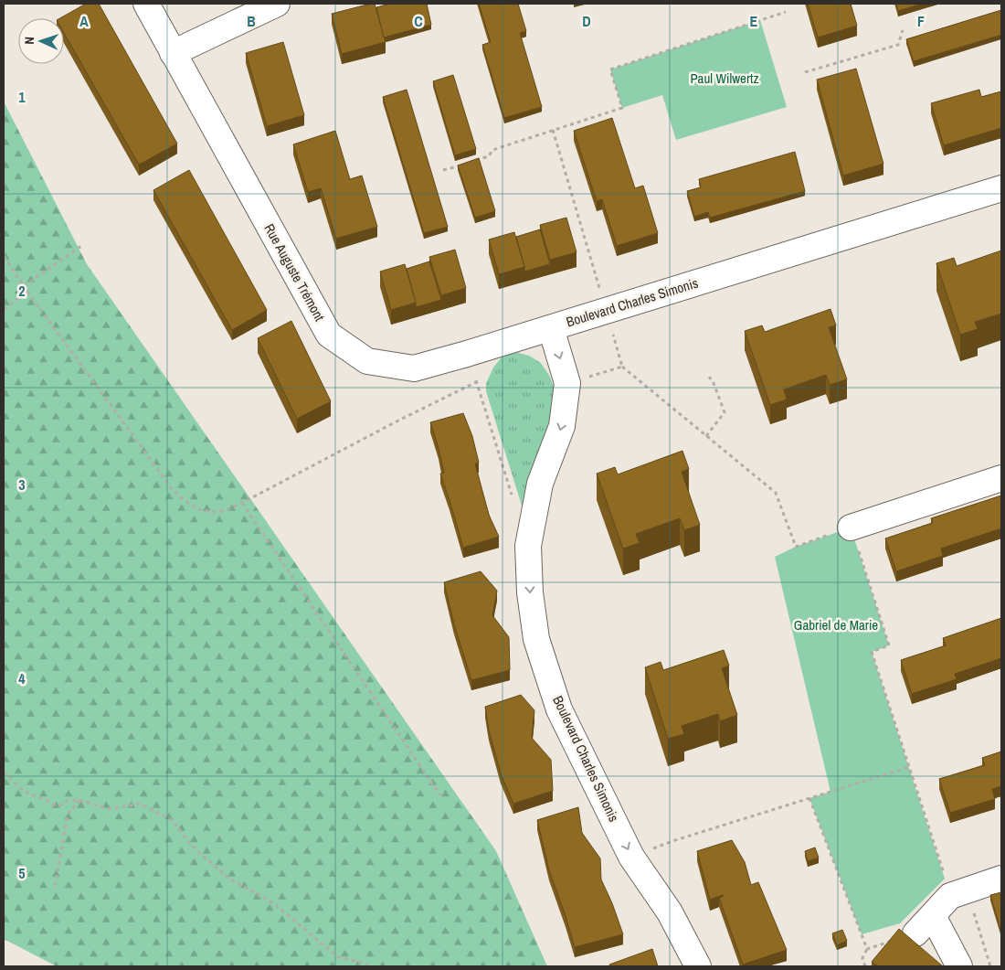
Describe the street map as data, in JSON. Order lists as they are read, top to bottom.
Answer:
{
  "streets": {
    "street": ["Rue Auguste Trémont", "Boulevard Charles Simonis"]
  },
  "crossings": [
    ["Rue Auguste Trémont", "Boulevard Charles Simonis"]
  ],
  "one_way": ["Boulevard Charles Simonis"],
  "parks": ["Paul Wilwertz", "Gabriel de Marie"],
  "north": "left",
  "grid": {
    "columns": [
      "A",
      "B",
      "C",
      "D",
      "E",
      "F"
    ],
    "rows": [
      "1",
      "2",
      "3",
      "4",
      "5"
    ]
  }
}
